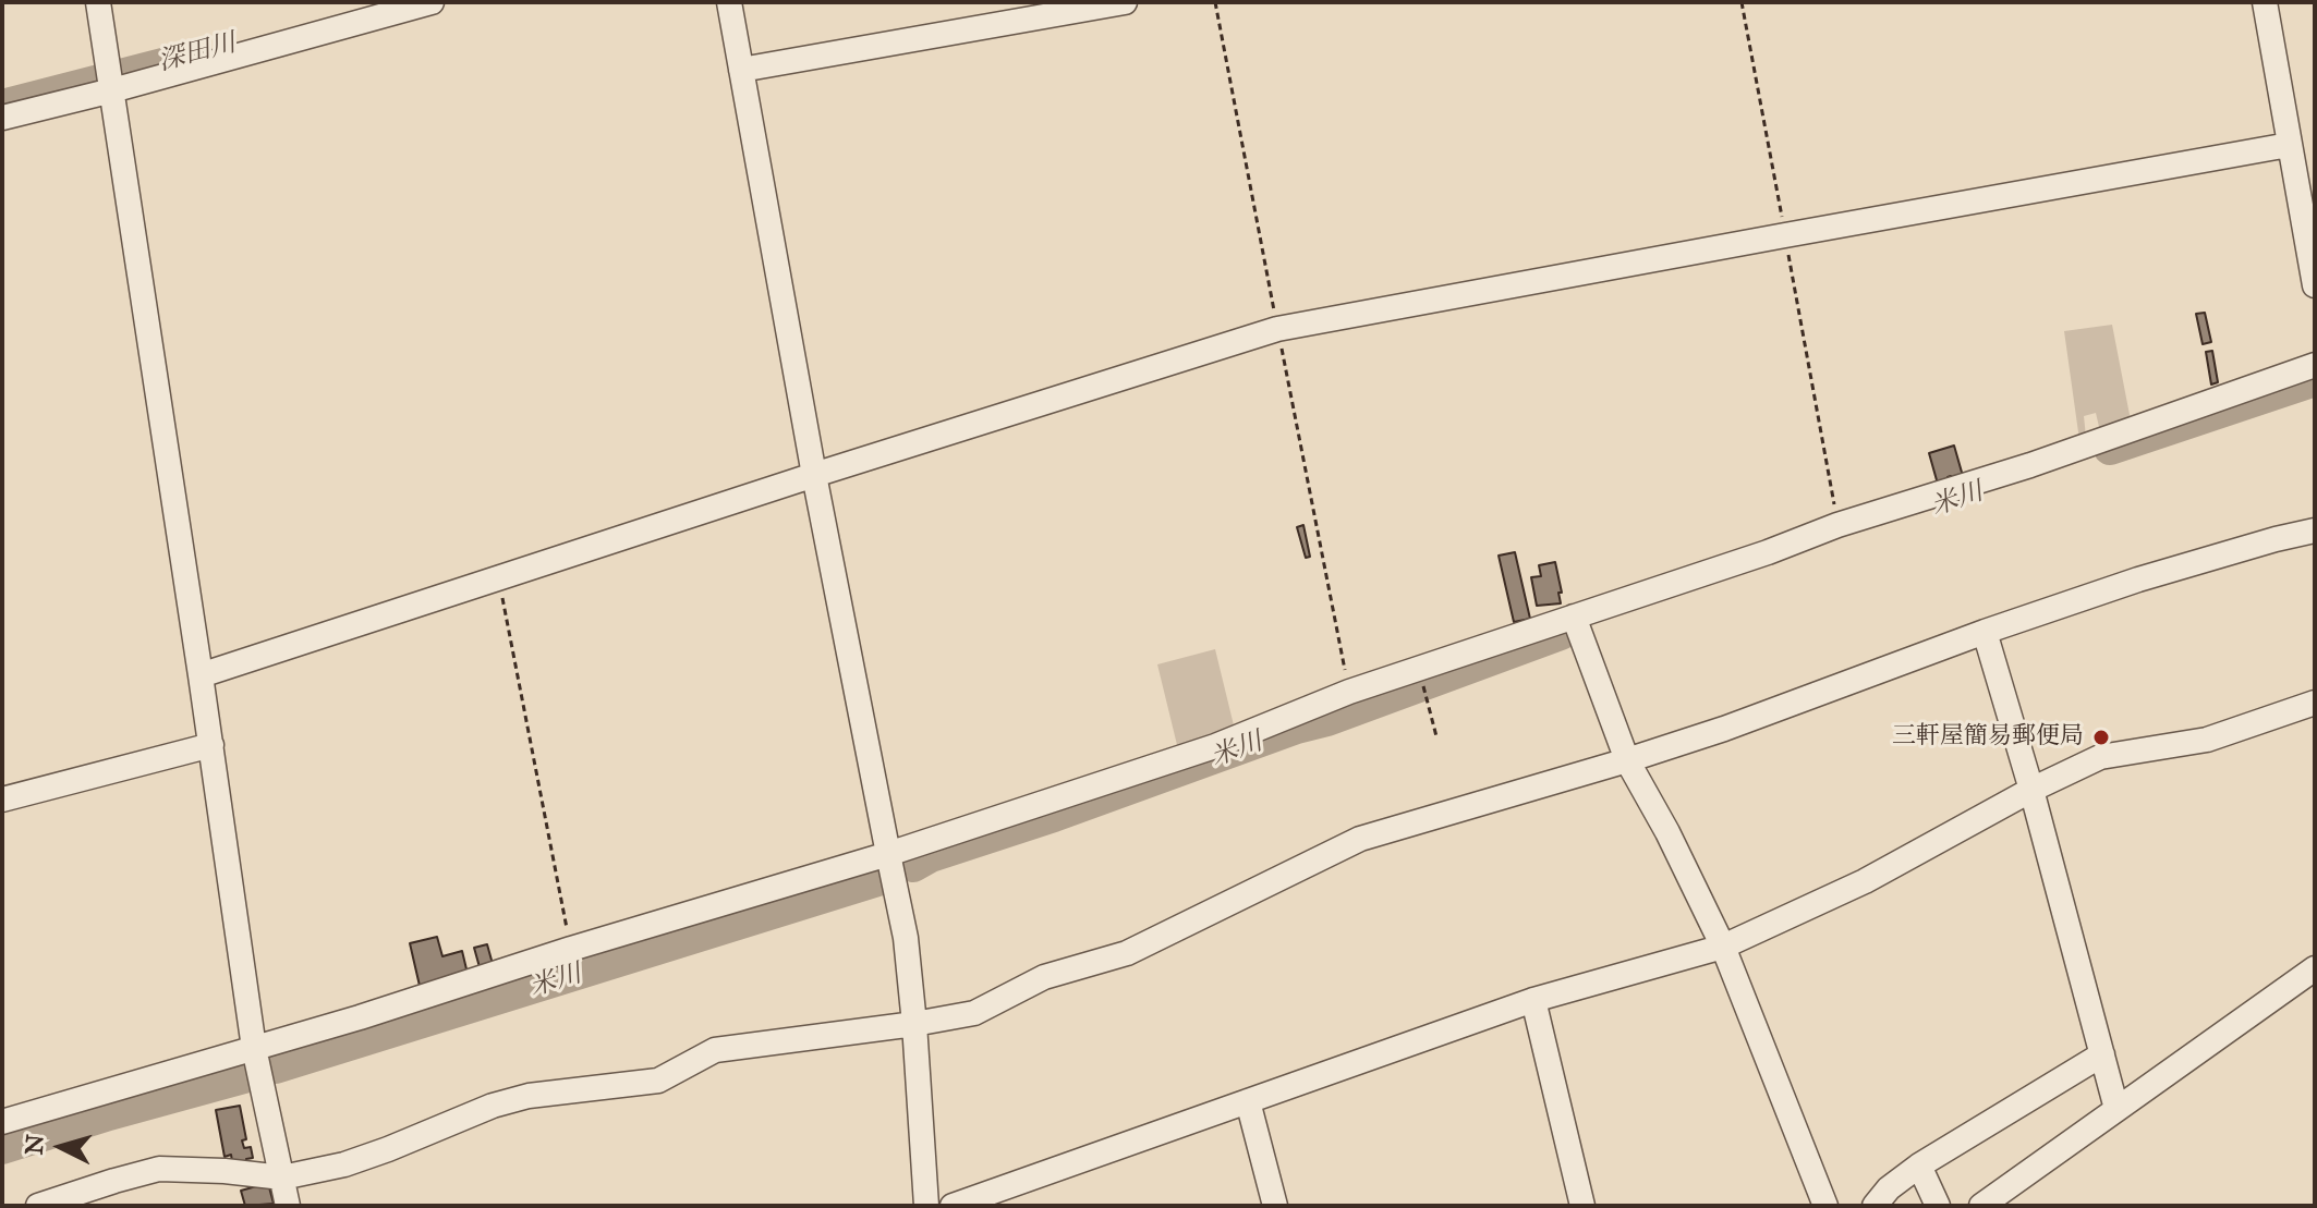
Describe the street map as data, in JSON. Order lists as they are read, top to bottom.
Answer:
{
  "water": ["深田川", "米川"],
  "places": ["三軒屋簡易郵便局"],
  "north": "left"
}
